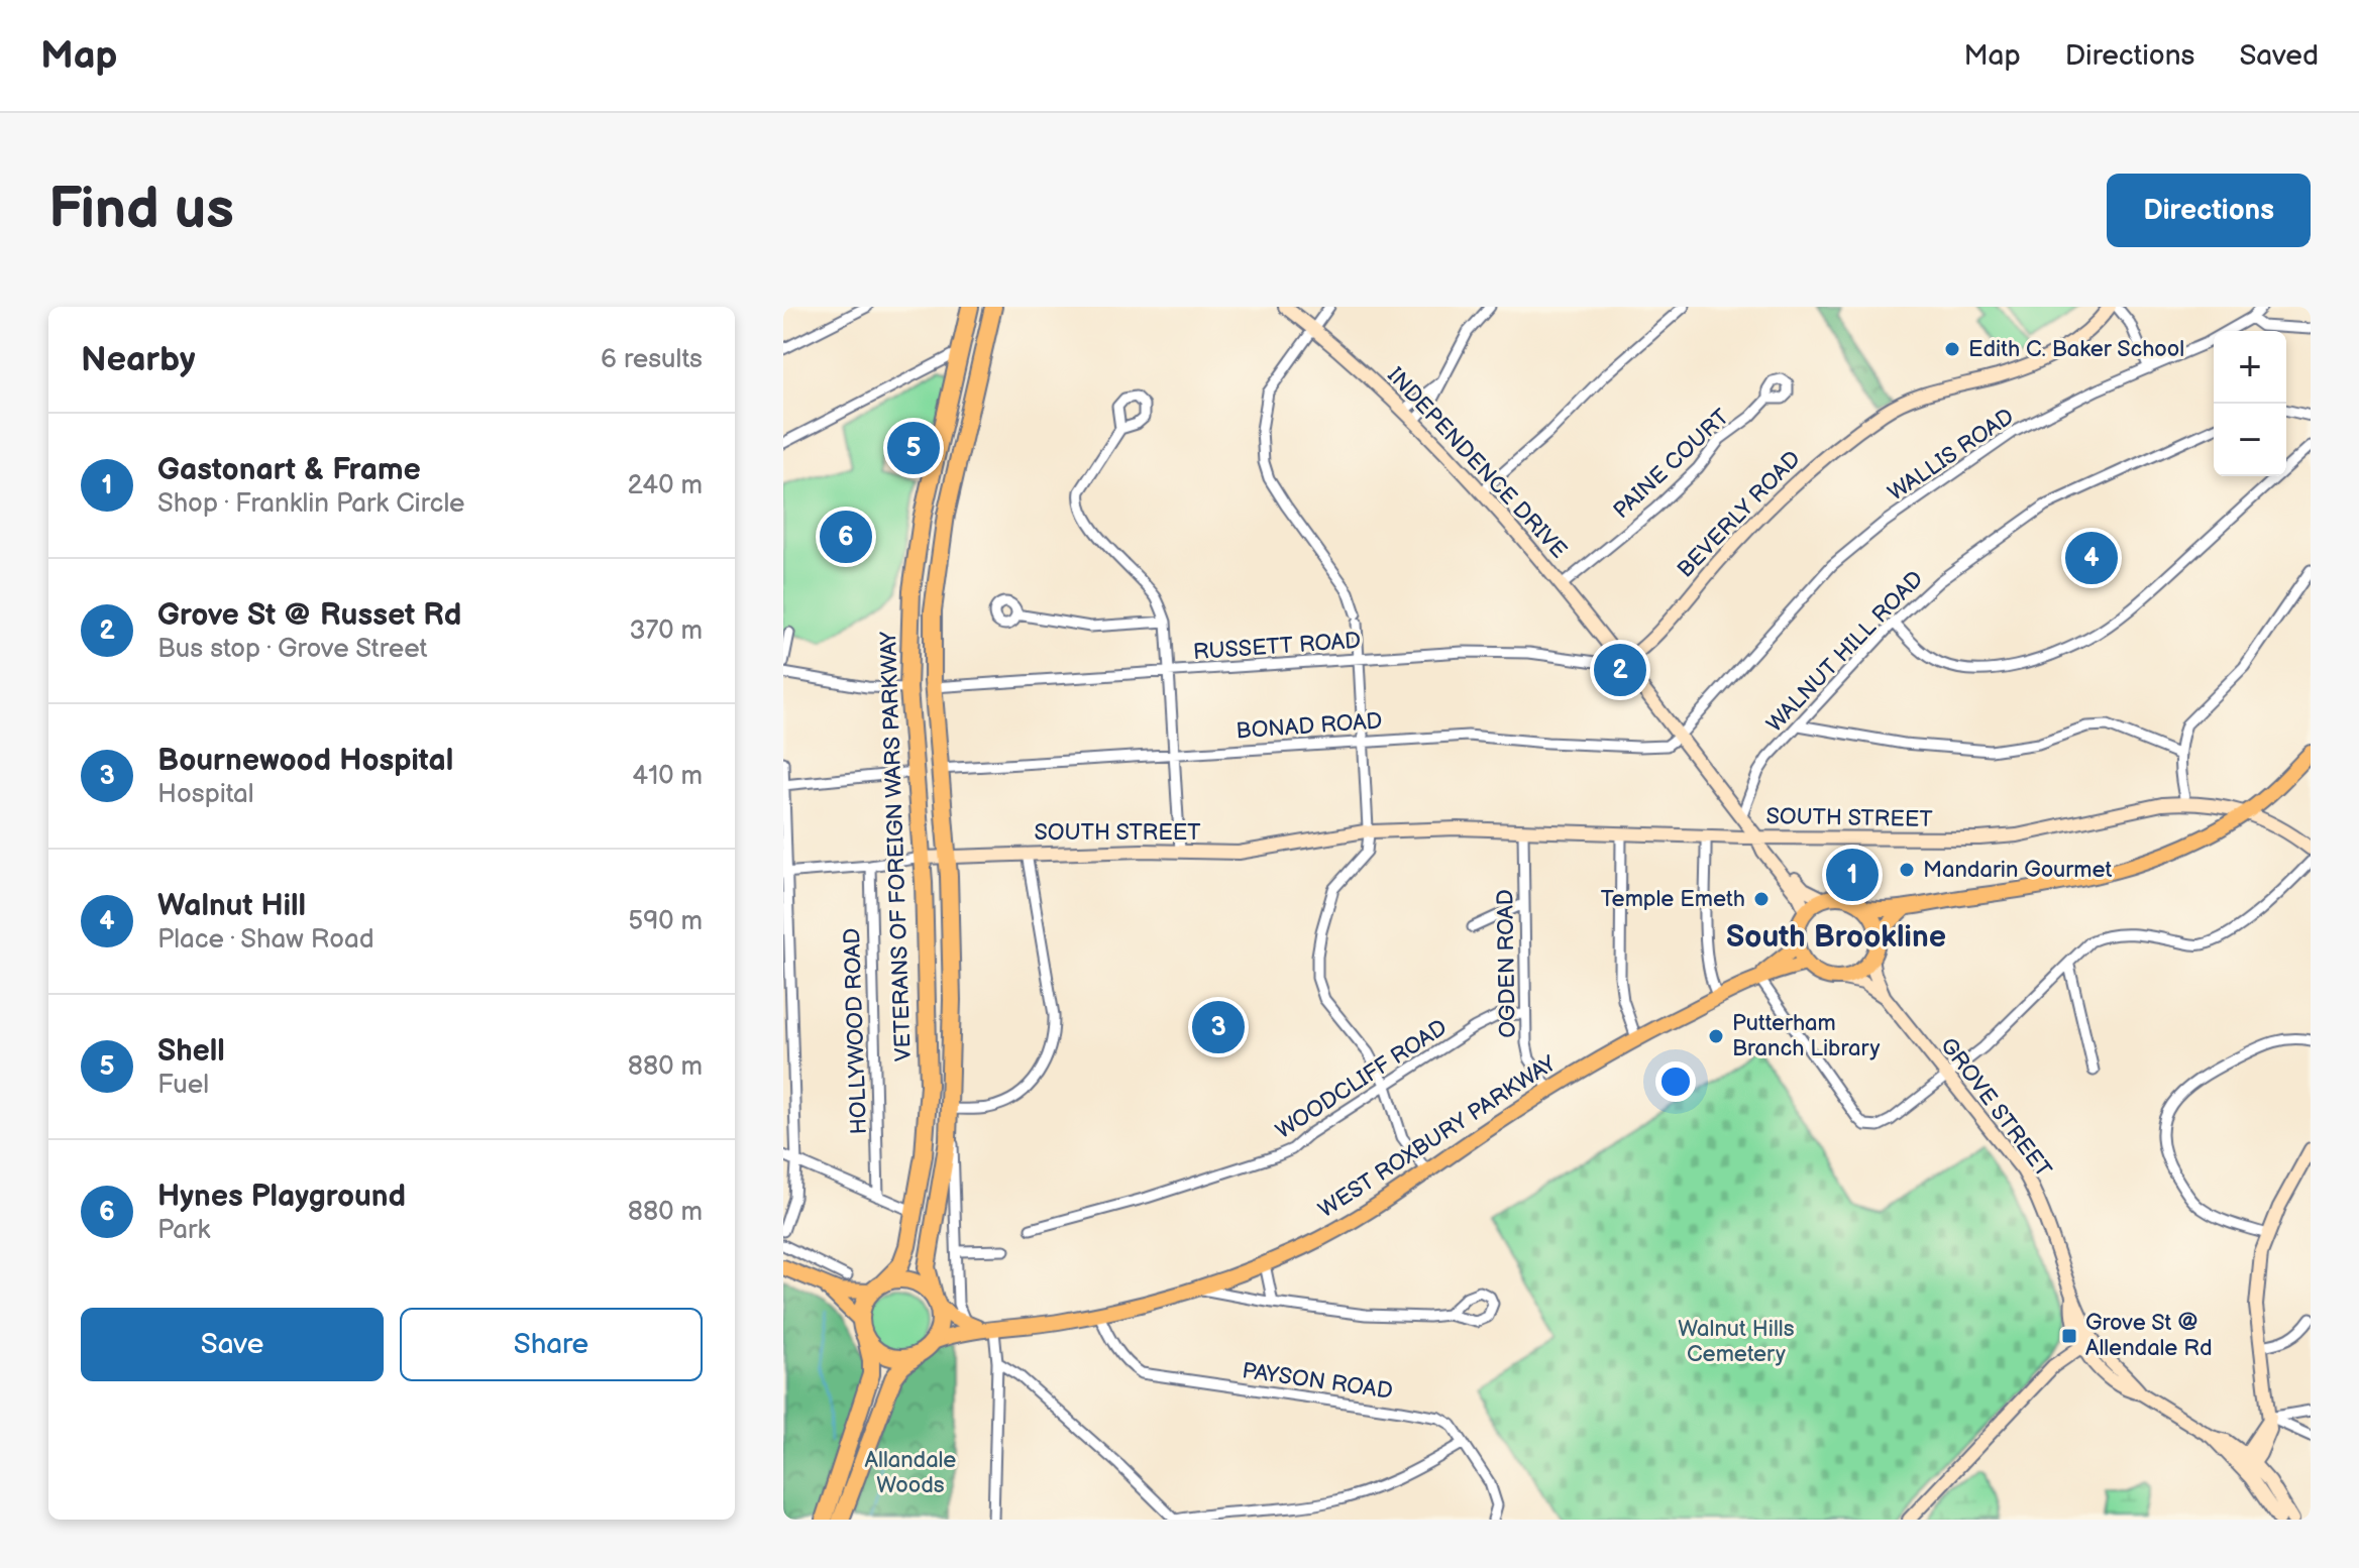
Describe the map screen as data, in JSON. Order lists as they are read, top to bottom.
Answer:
{
  "streets": {
    "highway": ["VETERANS OF FOREIGN WARS PARKWAY"],
    "main road": ["WEST ROXBURY PARKWAY"],
    "street": [
      "WALLIS ROAD",
      "INDEPENDENCE DRIVE",
      "PAINE COURT",
      "BEVERLY ROAD",
      "RUSSETT ROAD",
      "WALNUT HILL ROAD",
      "BONAD ROAD",
      "SOUTH STREET",
      "OGDEN ROAD",
      "HOLLYWOOD ROAD",
      "WOODCLIFF ROAD",
      "GROVE STREET",
      "PAYSON ROAD"
    ]
  },
  "crossings": [
    ["WALLIS ROAD", "BONAD ROAD"],
    ["INDEPENDENCE DRIVE", "PAINE COURT"],
    ["INDEPENDENCE DRIVE", "BEVERLY ROAD"],
    ["INDEPENDENCE DRIVE", "RUSSETT ROAD"],
    ["BEVERLY ROAD", "RUSSETT ROAD"],
    ["RUSSETT ROAD", "VETERANS OF FOREIGN WARS PARKWAY"],
    ["BONAD ROAD", "VETERANS OF FOREIGN WARS PARKWAY"],
    ["SOUTH STREET", "VETERANS OF FOREIGN WARS PARKWAY"],
    ["SOUTH STREET", "OGDEN ROAD"],
    ["SOUTH STREET", "HOLLYWOOD ROAD"],
    ["VETERANS OF FOREIGN WARS PARKWAY", "WEST ROXBURY PARKWAY"],
    ["OGDEN ROAD", "WOODCLIFF ROAD"],
    ["OGDEN ROAD", "WEST ROXBURY PARKWAY"],
    ["GROVE STREET", "WEST ROXBURY PARKWAY"],
    ["WEST ROXBURY PARKWAY", "PAYSON ROAD"]
  ],
  "districts": ["South Brookline"],
  "parks": ["Walnut Hills Cemetery", "Allandale Woods"],
  "places": {
    "other": [
      "Edith C. Baker School",
      "Mandarin Gourmet",
      "Temple Emeth",
      "Putterham Branch Library"
    ],
    "transit": ["Grove St @ Allendale Rd"]
  },
  "page": {
    "header": "Map",
    "nav": ["Map", "Directions", "Saved"],
    "buttons": [
      "Directions",
      ["Save", "Share"]
    ],
    "title": "Find us",
    "heading": ["Nearby", "6 results"],
    "map_buttons": ["+", "−"],
    "list": [
      {
        "mark": "1",
        "name": "Gastonart & Frame",
        "note": "Shop · Franklin Park Circle",
        "value": "240 m"
      },
      {
        "mark": "2",
        "name": "Grove St @ Russet Rd",
        "note": "Bus stop · Grove Street",
        "value": "370 m"
      },
      {
        "mark": "3",
        "name": "Bournewood Hospital",
        "note": "Hospital",
        "value": "410 m"
      },
      {
        "mark": "4",
        "name": "Walnut Hill",
        "note": "Place · Shaw Road",
        "value": "590 m"
      },
      {
        "mark": "5",
        "name": "Shell",
        "note": "Fuel",
        "value": "880 m"
      },
      {
        "mark": "6",
        "name": "Hynes Playground",
        "note": "Park",
        "value": "880 m"
      }
    ],
    "pins": [
      "5",
      "6",
      "4",
      "2",
      "1",
      "3"
    ]
  }
}
